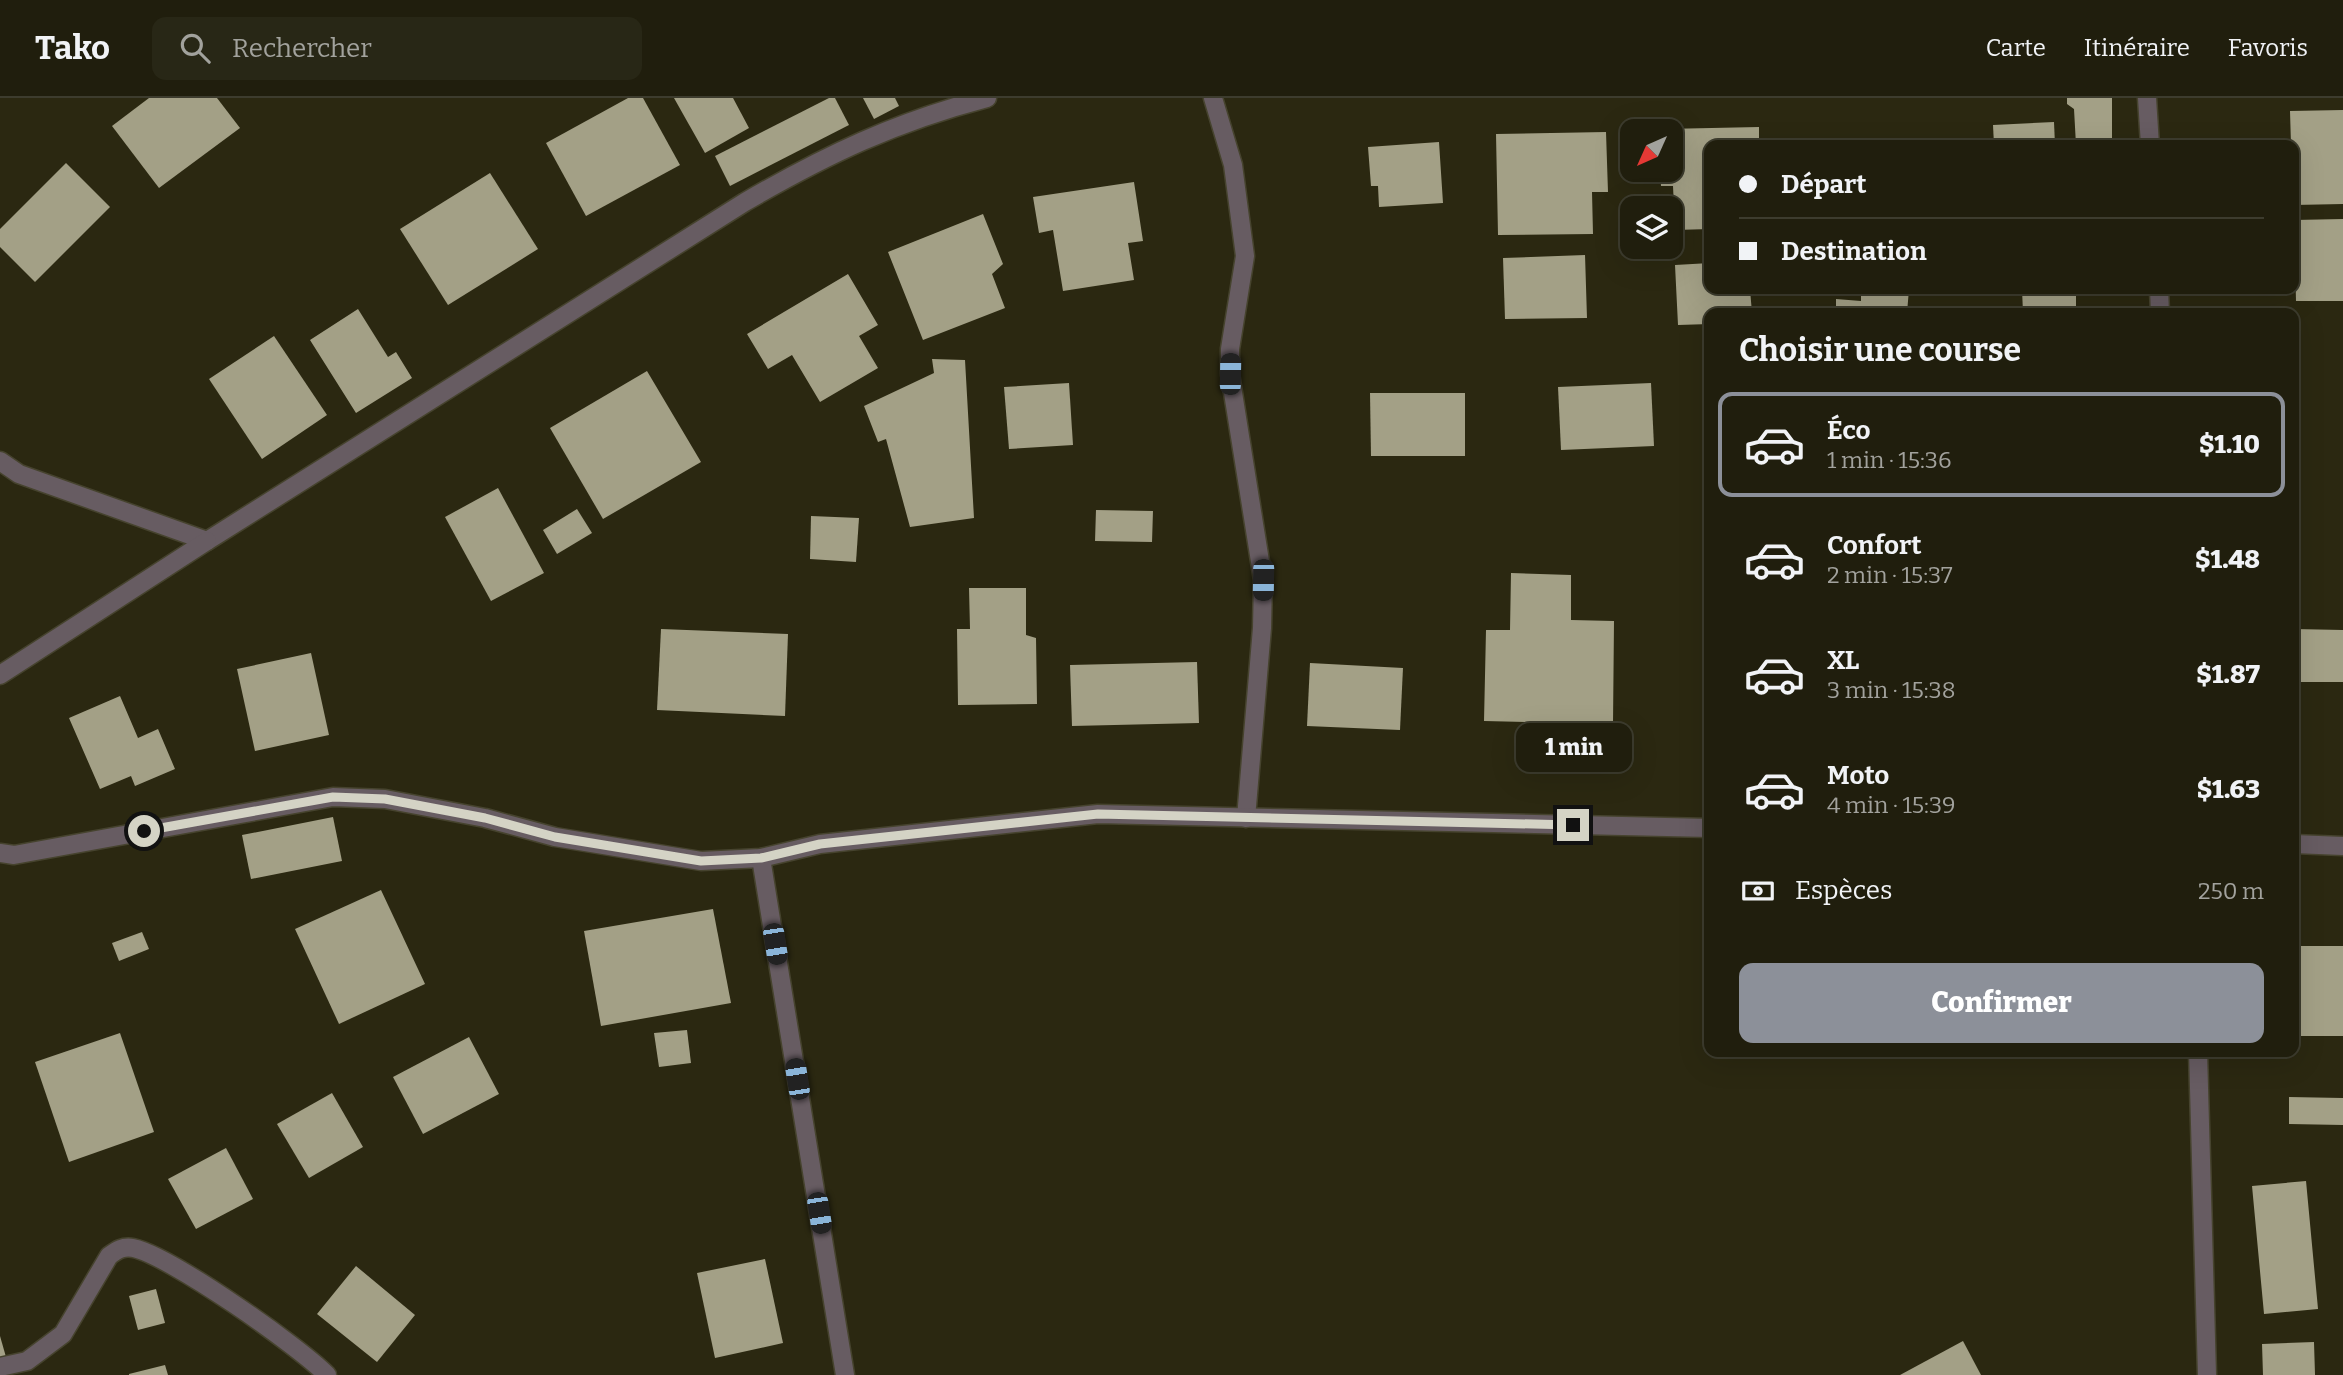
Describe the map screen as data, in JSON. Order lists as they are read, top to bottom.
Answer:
{
  "north": "bottom left",
  "page": {
    "header": "Tako",
    "search": "Rechercher",
    "nav": ["Carte", "Itinéraire", "Favoris"],
    "banner": ["Départ", "Destination"],
    "heading": "Choisir une course",
    "list": [
      {
        "name": "Éco",
        "note": "1 min · 15:36",
        "value": "$1.10"
      },
      {
        "name": "Confort",
        "note": "2 min · 15:37",
        "value": "$1.48"
      },
      {
        "name": "XL",
        "note": "3 min · 15:38",
        "value": "$1.87"
      },
      {
        "name": "Moto",
        "note": "4 min · 15:39",
        "value": "$1.63"
      }
    ],
    "bubble": "1 min",
    "pay": ["Espèces", "250 m"],
    "buttons": "Confirmer"
  }
}
